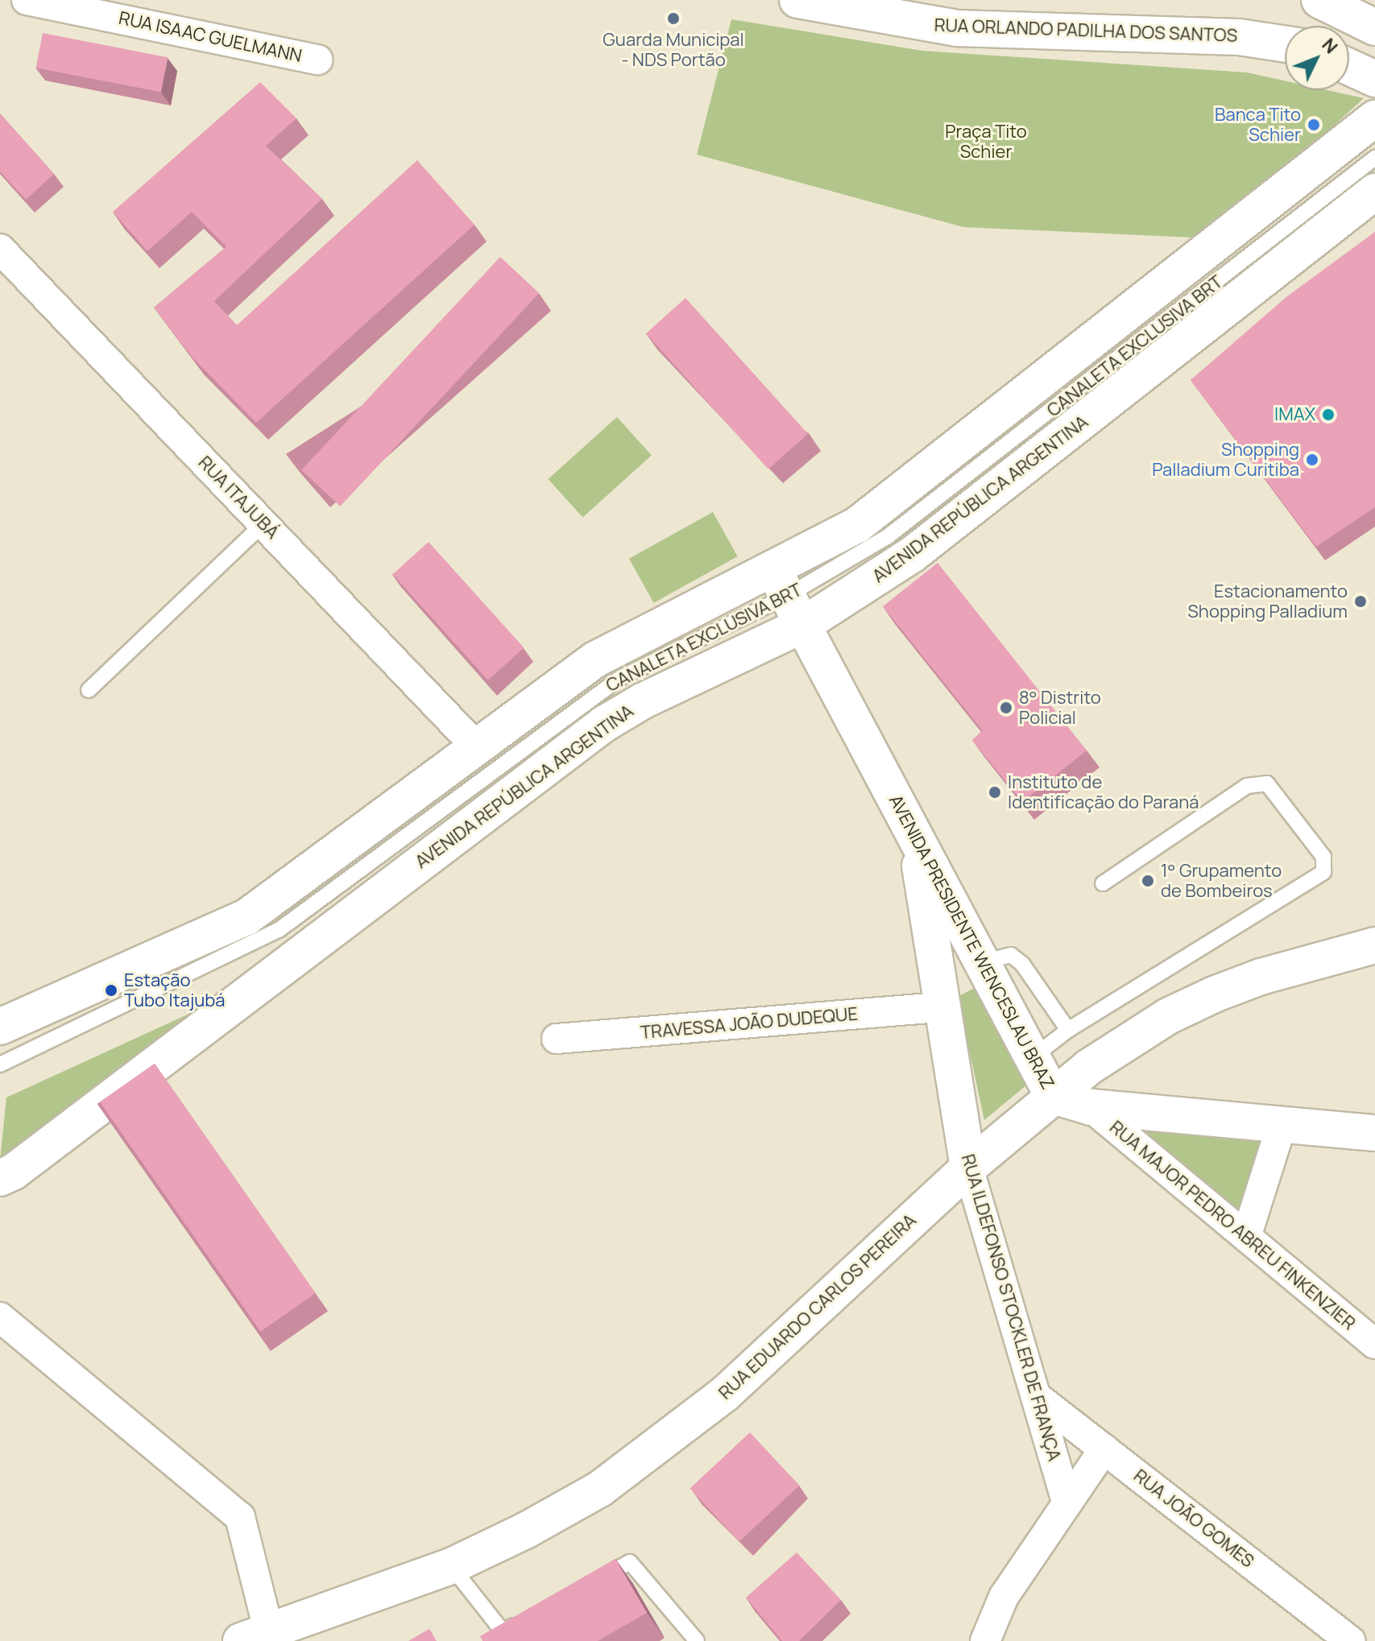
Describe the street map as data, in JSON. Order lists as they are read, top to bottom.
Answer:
{
  "streets": {
    "street": [
      "RUA ORLANDO PADILHA DOS SANTOS",
      "RUA ISAAC GUELMANN",
      "RUA ITAJUBÁ",
      "AVENIDA REPÚBLICA ARGENTINA",
      "AVENIDA PRESIDENTE WENCESLAU BRAZ",
      "TRAVESSA JOÃO DUDEQUE",
      "RUA MAJOR PEDRO ABREU FINKENZIER",
      "RUA EDUARDO CARLOS PEREIRA",
      "RUA ILDEFONSO STOCKLER DE FRANÇA",
      "RUA JOÃO GOMES"
    ],
    "lane": ["CANALETA EXCLUSIVA BRT"]
  },
  "crossings": [
    ["CANALETA EXCLUSIVA BRT", "AVENIDA REPÚBLICA ARGENTINA"],
    ["CANALETA EXCLUSIVA BRT", "AVENIDA PRESIDENTE WENCESLAU BRAZ"],
    ["RUA ITAJUBÁ", "AVENIDA REPÚBLICA ARGENTINA"],
    ["AVENIDA REPÚBLICA ARGENTINA", "AVENIDA PRESIDENTE WENCESLAU BRAZ"],
    ["AVENIDA PRESIDENTE WENCESLAU BRAZ", "RUA MAJOR PEDRO ABREU FINKENZIER"],
    ["AVENIDA PRESIDENTE WENCESLAU BRAZ", "RUA EDUARDO CARLOS PEREIRA"],
    ["AVENIDA PRESIDENTE WENCESLAU BRAZ", "RUA ILDEFONSO STOCKLER DE FRANÇA"],
    ["TRAVESSA JOÃO DUDEQUE", "RUA ILDEFONSO STOCKLER DE FRANÇA"],
    ["RUA EDUARDO CARLOS PEREIRA", "RUA ILDEFONSO STOCKLER DE FRANÇA"],
    ["RUA ILDEFONSO STOCKLER DE FRANÇA", "RUA JOÃO GOMES"]
  ],
  "parks": ["Praça Tito Schier"],
  "places": [
    "Guarda Municipal - NDS Portão",
    "Banca Tito Schier",
    "IMAX",
    "Shopping Palladium Curitiba",
    "Estacionamento Shopping Palladium",
    "8° Distrito Policial",
    "Instituto de Identificação do Paraná",
    "1° Grupamento de Bombeiros",
    "Estação Tubo Itajubá"
  ],
  "north": "top right"
}
